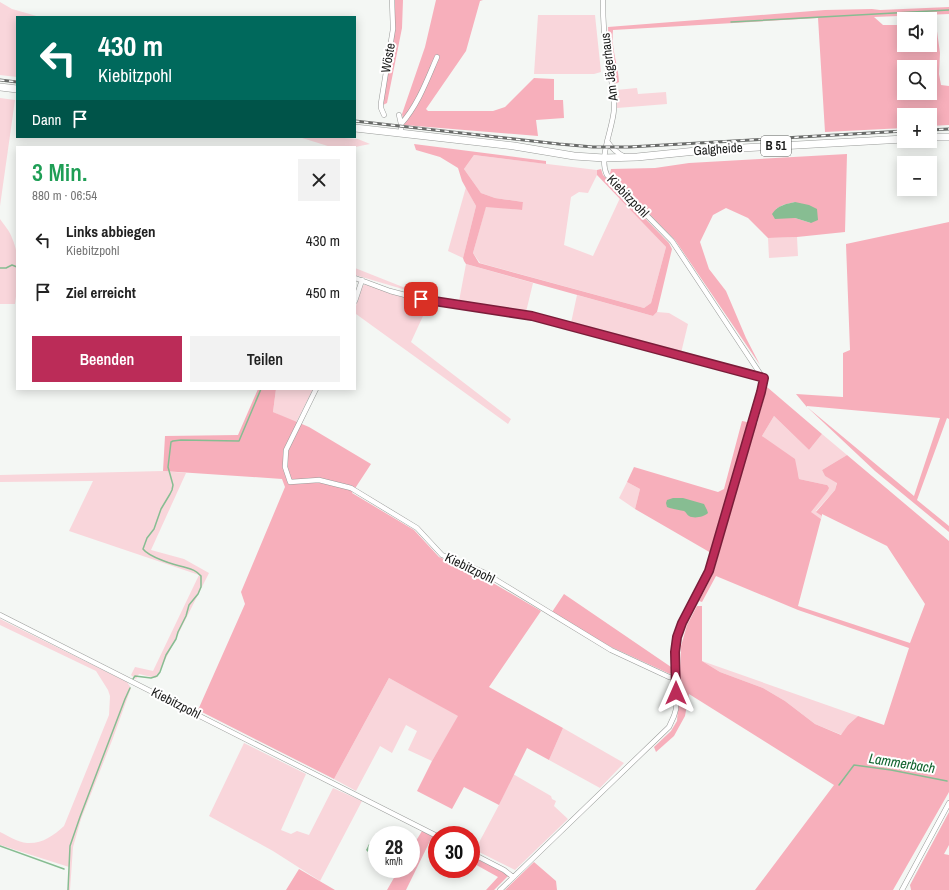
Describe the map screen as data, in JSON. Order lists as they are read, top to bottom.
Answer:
{
  "streets": {
    "main road": ["B 51", "Galgheide", "Kiebitzpohl"],
    "street": ["Wöste", "Am Jägerhaus"]
  },
  "crossings": [
    ["Am Jägerhaus", "Galgheide"],
    ["Am Jägerhaus", "Kiebitzpohl"],
    ["Galgheide", "Kiebitzpohl"]
  ],
  "water": ["Lammerbach"],
  "page": {
    "map_buttons": ["+", "−"],
    "turn": ["430 m", "Kiebitzpohl"],
    "then": "Dann",
    "heading": ["3 Min.", "880 m · 06:54"],
    "list": [
      {
        "name": "Links abbiegen",
        "note": "Kiebitzpohl",
        "value": "430 m"
      },
      {
        "name": "Ziel erreicht",
        "value": "450 m"
      }
    ],
    "buttons": ["Beenden", "Teilen"],
    "speed": "28 km/h",
    "limit": "30"
  }
}
